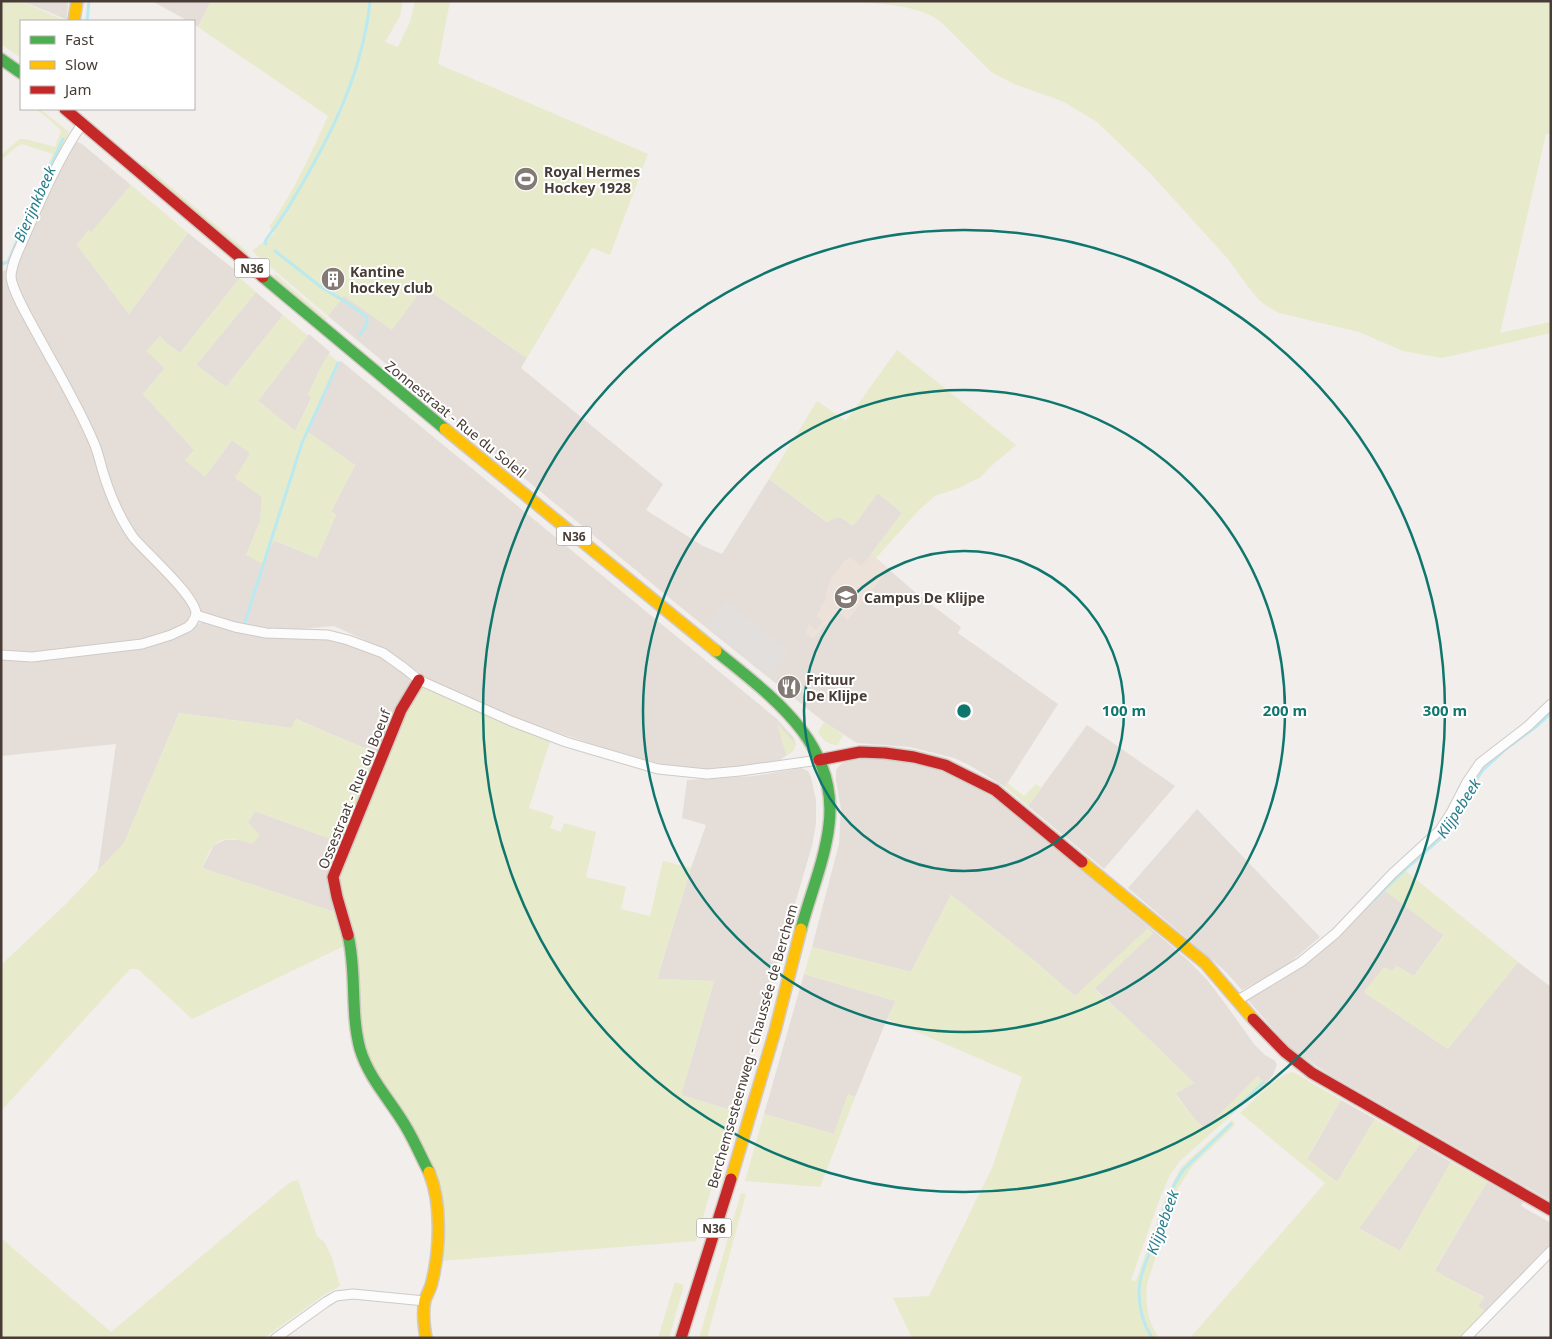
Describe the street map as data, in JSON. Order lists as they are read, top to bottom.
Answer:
{
  "streets": {
    "main road": [
      "N36",
      "Zonnestraat - Rue du Soleil",
      "Ossestraat - Rue du Boeuf",
      "Berchemsesteenweg - Chaussée de Berchem"
    ]
  },
  "crossings": [
    ["Zonnestraat - Rue du Soleil", "Berchemsesteenweg - Chaussée de Berchem"]
  ],
  "water": ["Bierijnkbeek", "Klijpebeek"],
  "places": {
    "sports": ["Royal Hermes Hockey 1928"],
    "building": ["Kantine hockey club"],
    "school or university": ["Campus De Klijpe"],
    "restaurant": ["Frituur De Klijpe"]
  },
  "legend": ["Fast", "Slow", "Jam"],
  "rings": ["100 m", "200 m", "300 m"]
}
